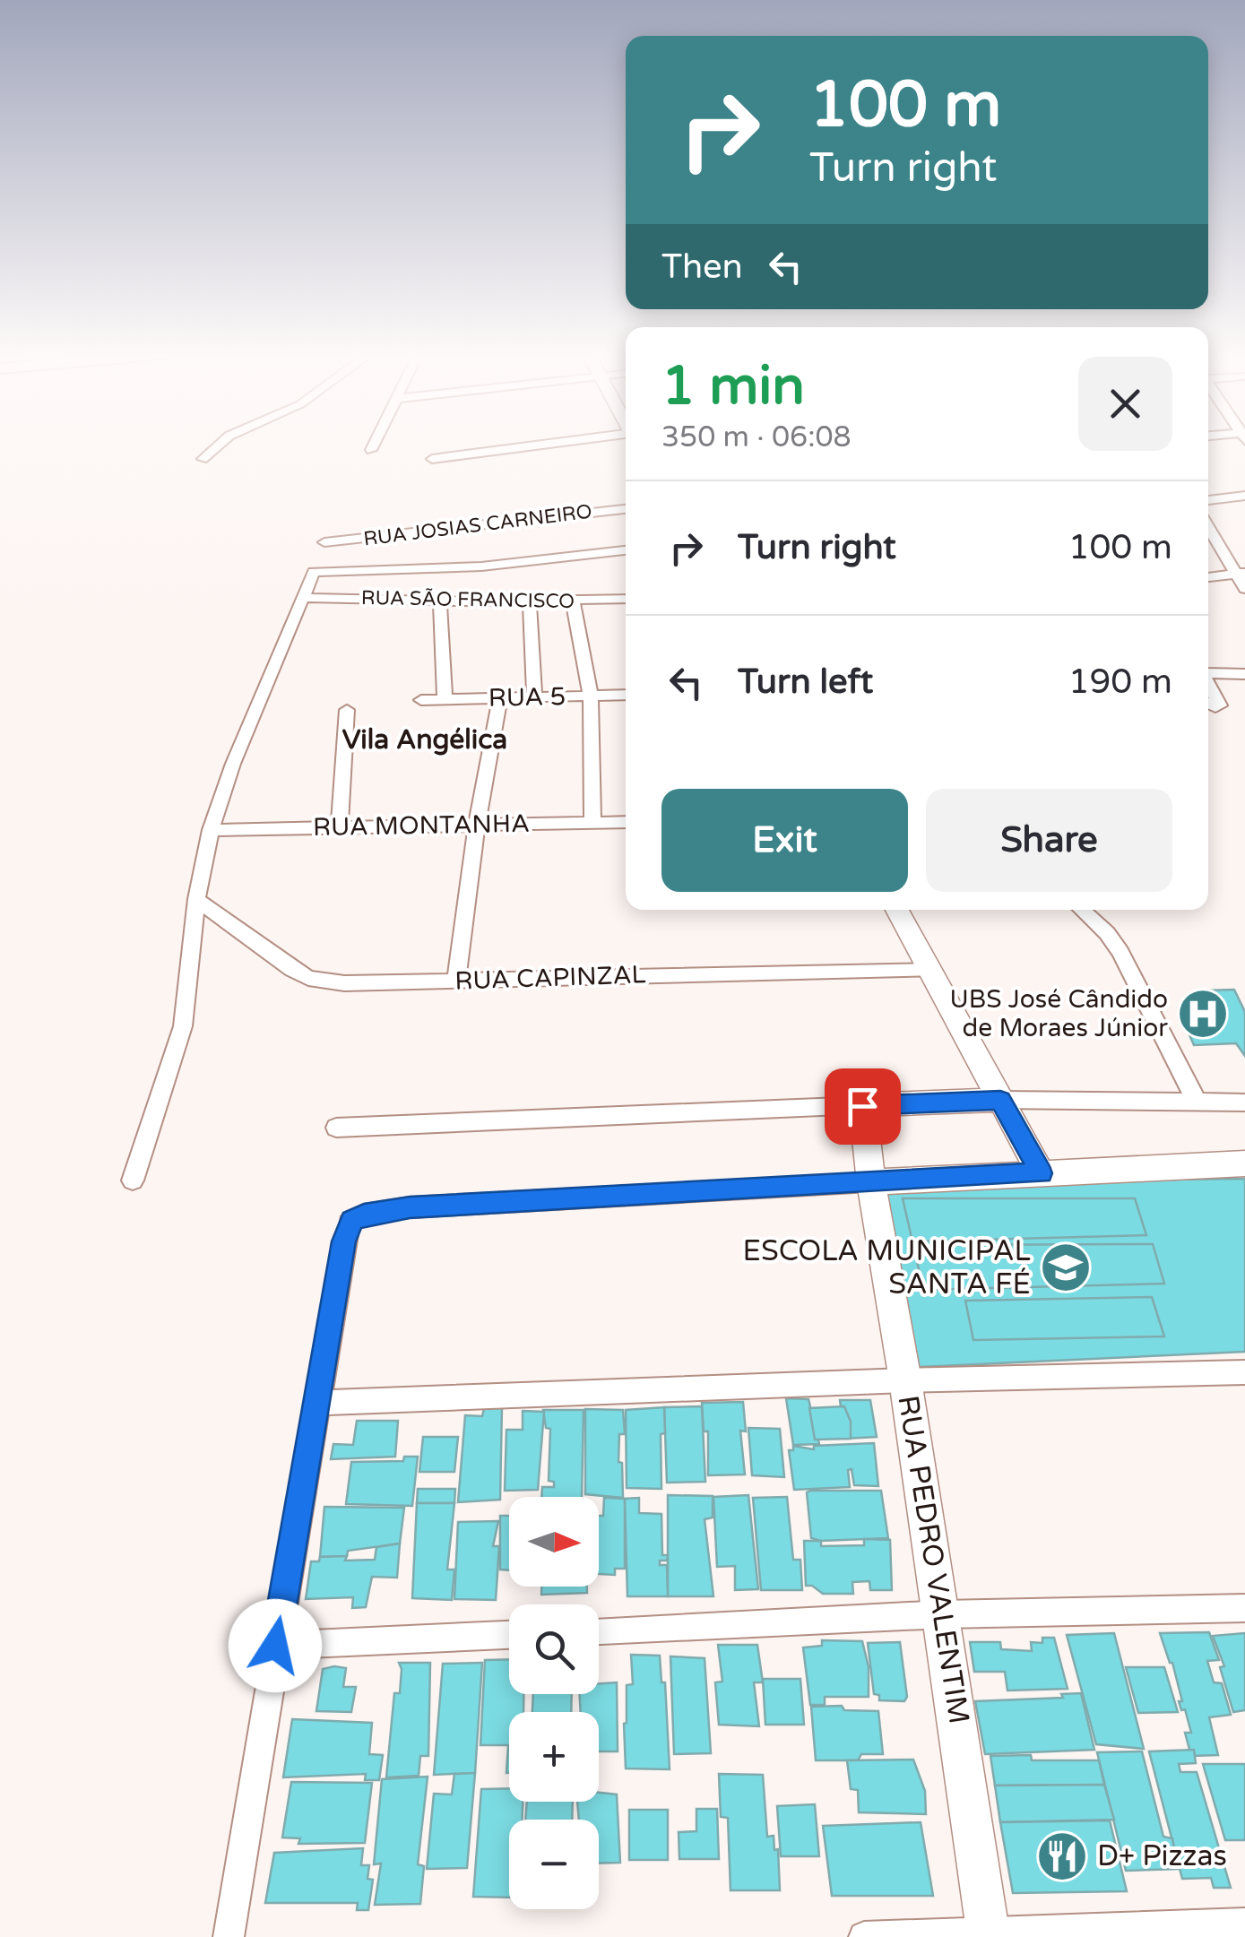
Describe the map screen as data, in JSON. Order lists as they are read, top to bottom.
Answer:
{
  "streets": {
    "street": [
      "RUA JOSIAS CARNEIRO",
      "RUA SÃO FRANCISCO",
      "RUA 5",
      "RUA MONTANHA",
      "RUA CAPINZAL",
      "RUA PEDRO VALENTIM"
    ]
  },
  "crossings": [
    ["RUA JOSIAS CARNEIRO", "RUA SÃO FRANCISCO"],
    ["RUA JOSIAS CARNEIRO", "RUA MONTANHA"],
    ["RUA JOSIAS CARNEIRO", "RUA CAPINZAL"]
  ],
  "districts": ["Vila Angélica"],
  "places": {
    "hospital": ["UBS José Cândido de Moraes Júnior"],
    "school or university": ["ESCOLA MUNICIPAL SANTA FÉ"],
    "restaurant": ["D+ Pizzas"]
  },
  "north": "right",
  "page": {
    "turn": ["100 m", "Turn right"],
    "then": "Then",
    "heading": ["1 min", "350 m · 06:08"],
    "list": [
      {
        "name": "Turn right",
        "value": "100 m"
      },
      {
        "name": "Turn left",
        "value": "190 m"
      }
    ],
    "buttons": ["Exit", "Share"],
    "map_buttons": ["+", "−"]
  }
}
